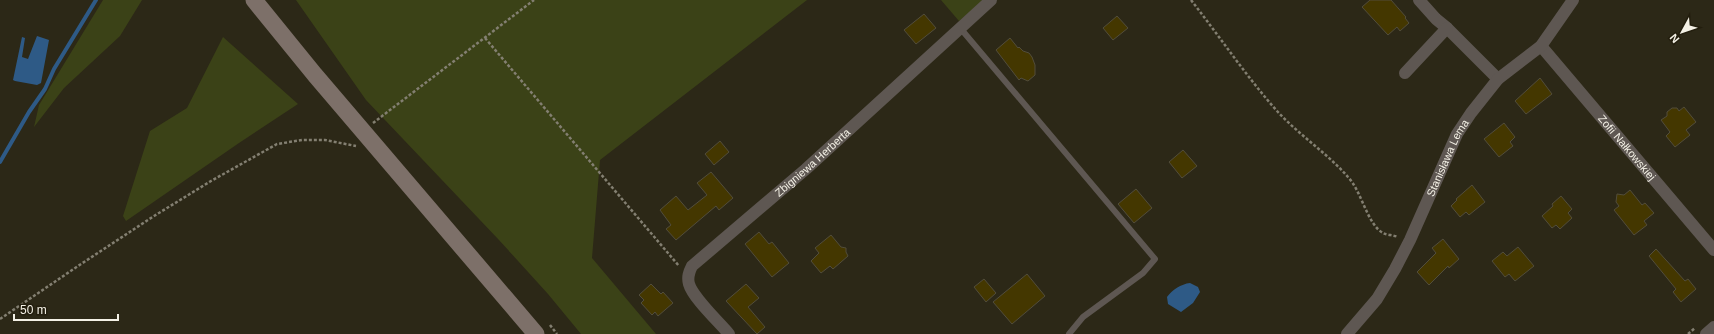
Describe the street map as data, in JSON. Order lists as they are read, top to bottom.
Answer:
{
  "streets": {
    "street": ["Zofii Nałkowskiej", "Stanisława Lema", "Zbigniewa Herberta"]
  },
  "crossings": [
    ["Zofii Nałkowskiej", "Stanisława Lema"]
  ],
  "scale_bar": "50 m",
  "north": "bottom left"
}
